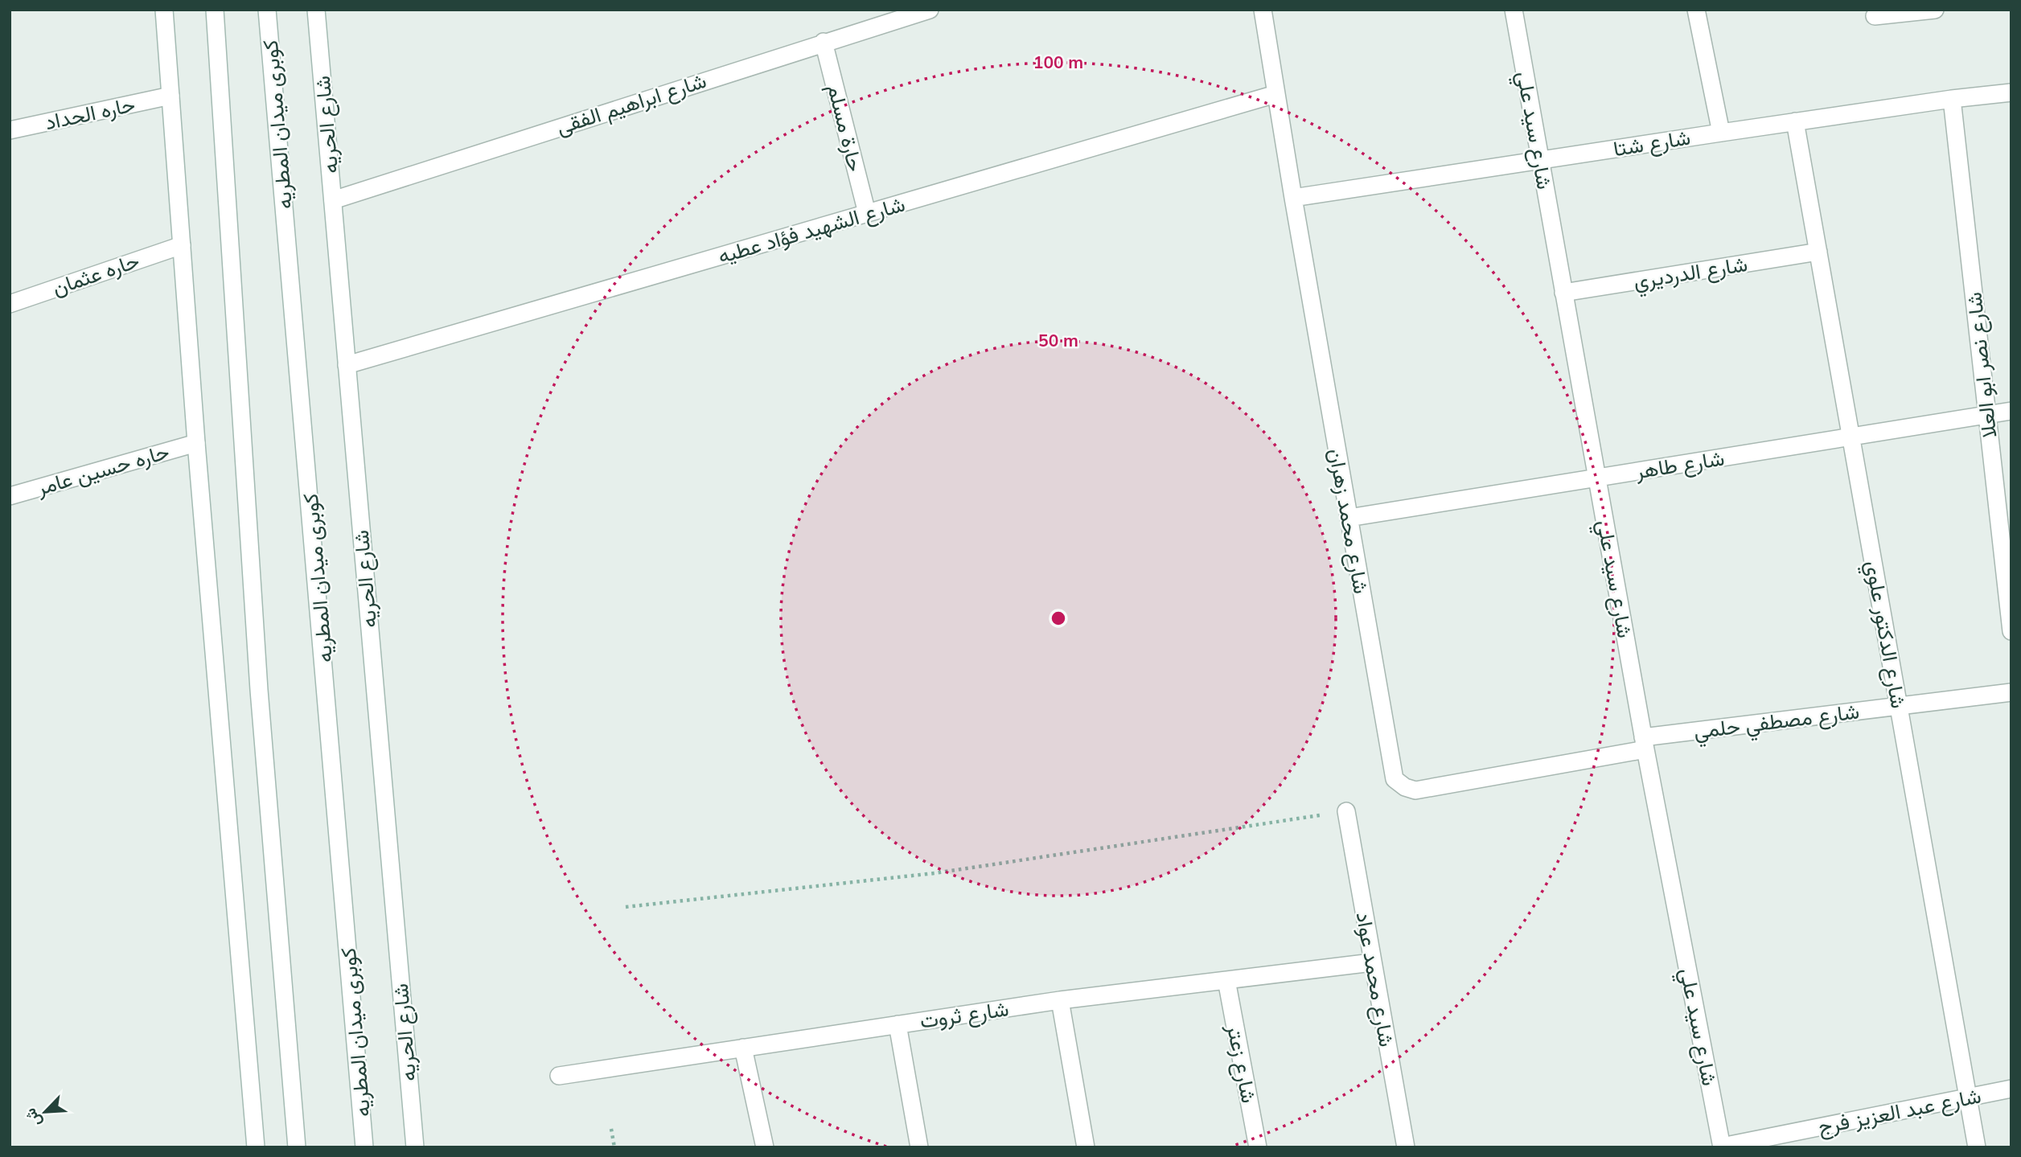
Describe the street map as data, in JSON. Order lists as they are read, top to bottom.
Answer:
{
  "streets": {
    "street": [
      "شارع ابراهيم الفقى",
      "حاره الحداد",
      "كوبرى ميدان المطريه",
      "شارع الحريه",
      "حارة مسلم",
      "شارع سيد علي",
      "شارع شتا",
      "شارع الشهيد فؤاد عطيه",
      "شارع الدرديري",
      "حاره عثمان",
      "شارع نصر ابو العلا",
      "شارع طاهر",
      "حاره حسين عامر",
      "شارع محمد زهران",
      "شارع الدكتور علوي",
      "شارع مصطفي حلمي",
      "شارع محمد عواد",
      "شارع ثروت",
      "شارع زعتر",
      "شارع عبد العزيز فرج"
    ]
  },
  "crossings": [
    ["شارع ابراهيم الفقى", "شارع الحريه"],
    ["شارع ابراهيم الفقى", "حارة مسلم"],
    ["شارع الحريه", "شارع الشهيد فؤاد عطيه"],
    ["حارة مسلم", "شارع الشهيد فؤاد عطيه"],
    ["شارع سيد علي", "شارع شتا"],
    ["شارع سيد علي", "شارع الدرديري"],
    ["شارع سيد علي", "شارع طاهر"],
    ["شارع سيد علي", "شارع محمد زهران"],
    ["شارع سيد علي", "شارع مصطفي حلمي"],
    ["شارع سيد علي", "شارع عبد العزيز فرج"],
    ["شارع شتا", "شارع نصر ابو العلا"],
    ["شارع شتا", "شارع محمد زهران"],
    ["شارع شتا", "شارع الدكتور علوي"],
    ["شارع الشهيد فؤاد عطيه", "شارع محمد زهران"],
    ["شارع الدرديري", "شارع الدكتور علوي"],
    ["شارع نصر ابو العلا", "شارع طاهر"],
    ["شارع طاهر", "شارع محمد زهران"],
    ["شارع طاهر", "شارع الدكتور علوي"],
    ["شارع محمد زهران", "شارع مصطفي حلمي"],
    ["شارع الدكتور علوي", "شارع مصطفي حلمي"],
    ["شارع الدكتور علوي", "شارع عبد العزيز فرج"],
    ["شارع محمد عواد", "شارع ثروت"],
    ["شارع ثروت", "شارع زعتر"]
  ],
  "north": "bottom left",
  "rings": ["100 m", "50 m"]
}
